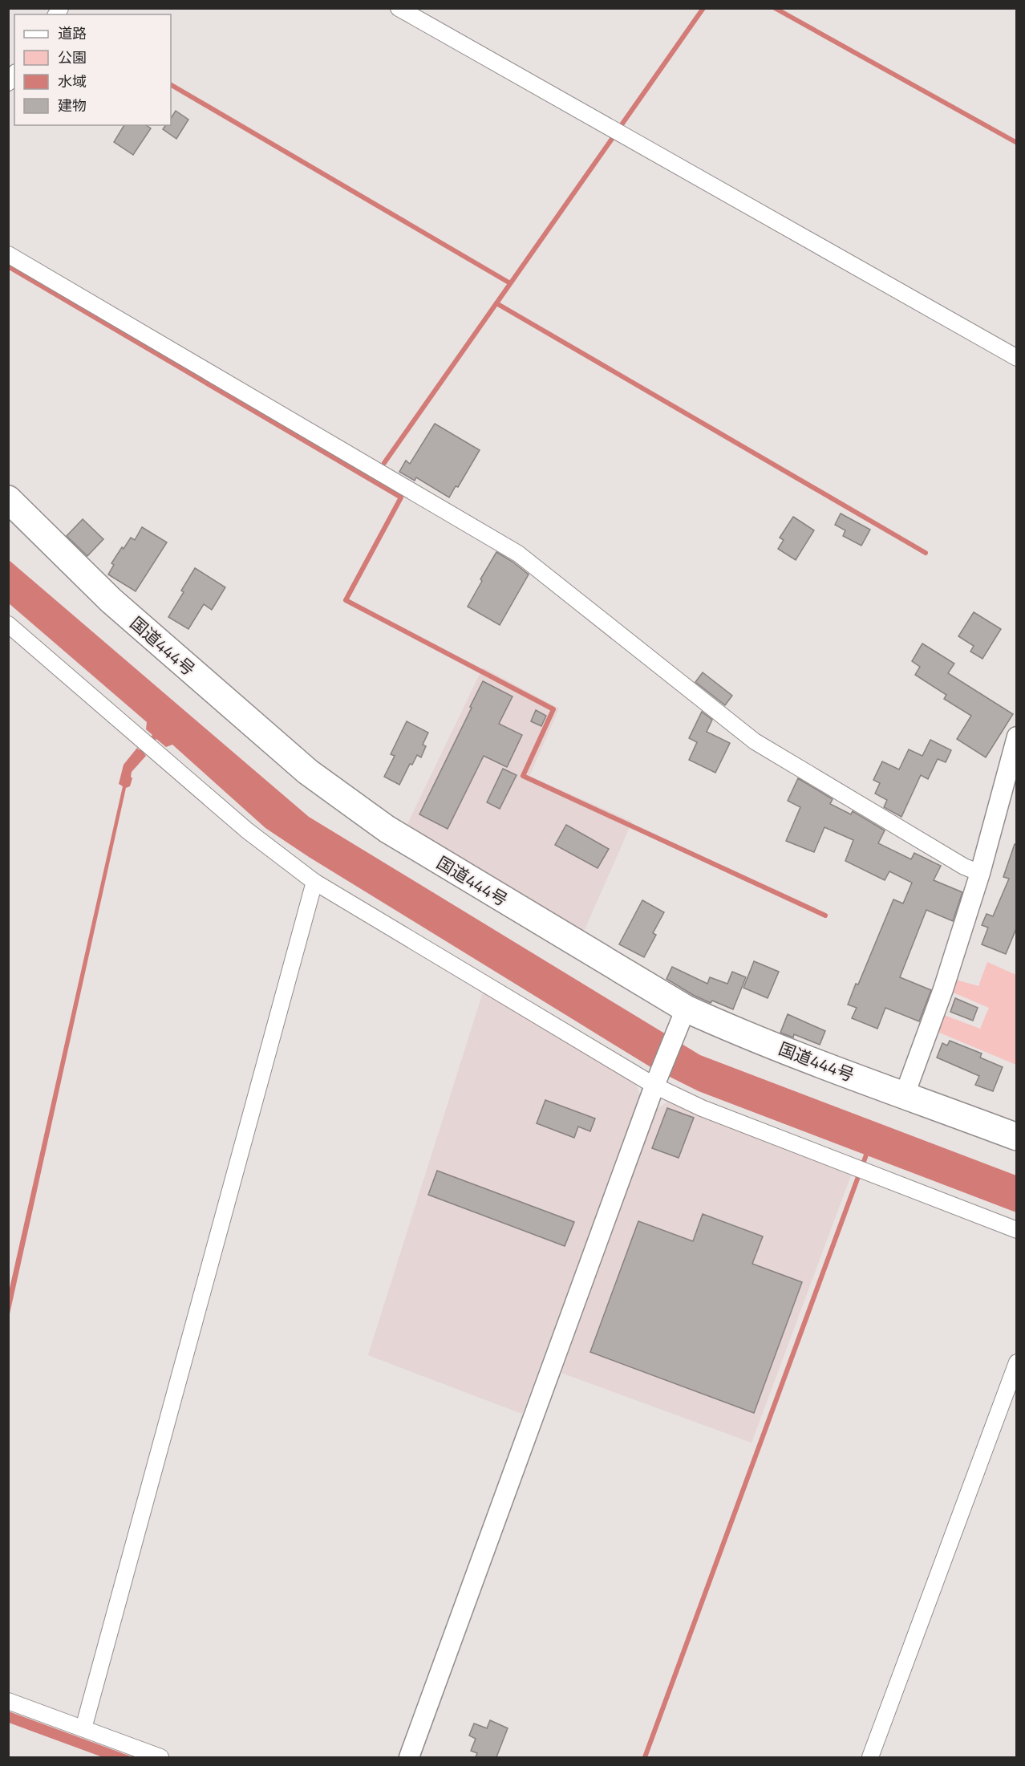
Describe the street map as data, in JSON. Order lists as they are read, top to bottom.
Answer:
{
  "streets": {
    "highway": ["国道444号"]
  },
  "legend": [
    "道路",
    "公園",
    "水域",
    "建物"
  ]
}
